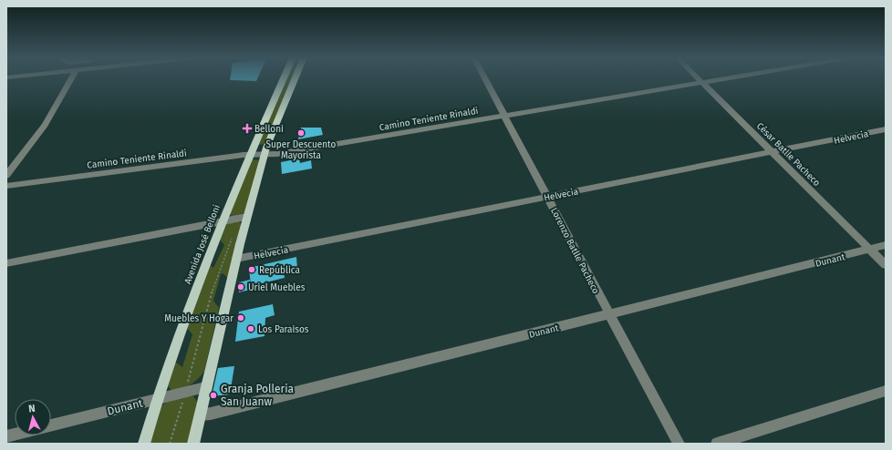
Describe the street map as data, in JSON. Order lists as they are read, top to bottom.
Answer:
{
  "streets": {
    "main road": ["Avenida José Belloni"],
    "street": [
      "Camino Teniente Rinaldi",
      "Helvecia",
      "César Batlle Pacheco",
      "Lorenzo Batlle Pacheco",
      "Dunant"
    ]
  },
  "crossings": [
    ["Camino Teniente Rinaldi", "César Batlle Pacheco"],
    ["Camino Teniente Rinaldi", "Avenida José Belloni"],
    ["Camino Teniente Rinaldi", "Lorenzo Batlle Pacheco"],
    ["Helvecia", "César Batlle Pacheco"],
    ["Helvecia", "Lorenzo Batlle Pacheco"],
    ["César Batlle Pacheco", "Dunant"],
    ["Avenida José Belloni", "Dunant"],
    ["Lorenzo Batlle Pacheco", "Dunant"]
  ],
  "places": {
    "health": ["Belloni"],
    "other": [
      "Super Descuento Mayorista",
      "República",
      "Uriel Muebles",
      "Muebles Y Hogar",
      "Los Paraisos",
      "Granja Polleria San Juanw"
    ]
  },
  "north": "top"
}
